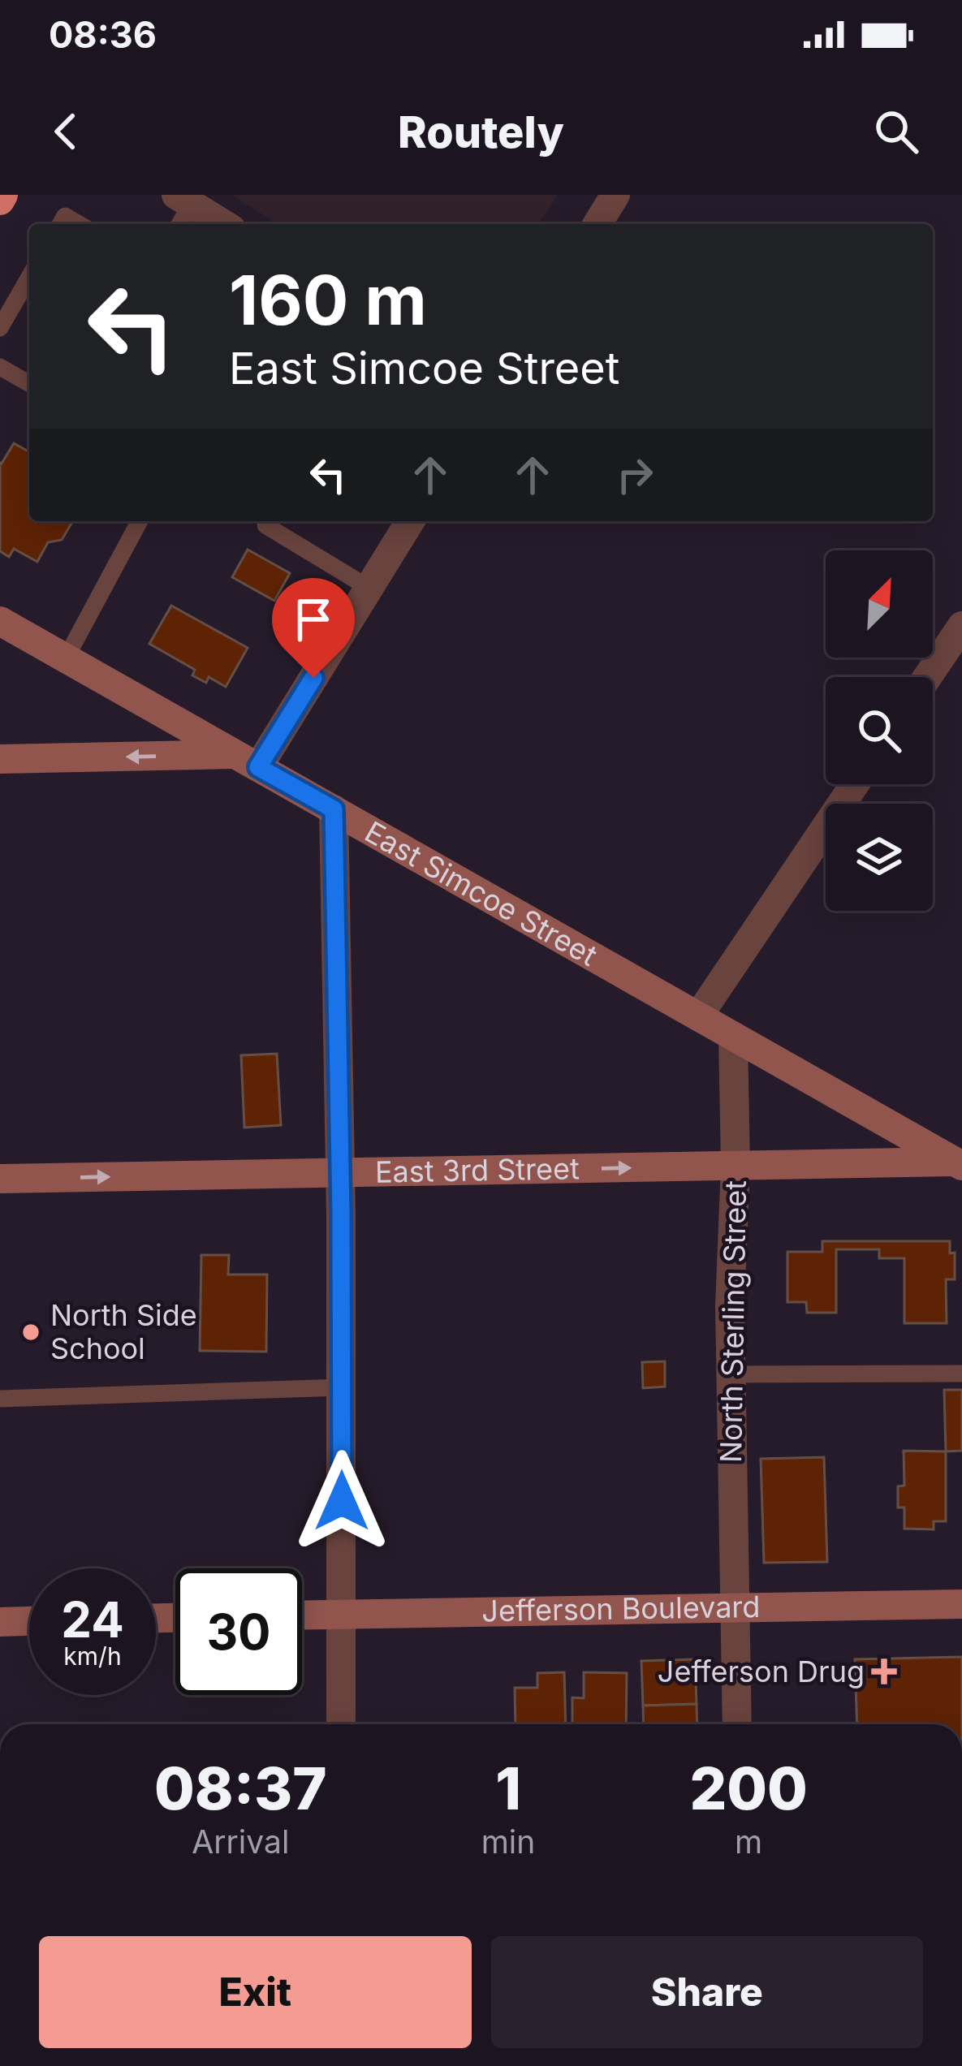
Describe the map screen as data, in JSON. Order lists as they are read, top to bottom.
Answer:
{
  "streets": {
    "street": [
      "East Simcoe Street",
      "East 3rd Street",
      "North Sterling Street",
      "Jefferson Boulevard"
    ]
  },
  "crossings": [
    ["East Simcoe Street", "East 3rd Street"],
    ["East Simcoe Street", "North Sterling Street"],
    ["East 3rd Street", "North Sterling Street"],
    ["North Sterling Street", "Jefferson Boulevard"]
  ],
  "one_way": ["East 3rd Street"],
  "places": {
    "other": ["North Side School"],
    "health": ["Jefferson Drug"]
  },
  "north": "top right",
  "page": {
    "status": "08:36",
    "header": "Routely",
    "turn": ["160 m", "East Simcoe Street"],
    "speed": "24 km/h",
    "limit": "30",
    "eta": [
      "08:37",
      "Arrival",
      "1",
      "min",
      "200",
      "m"
    ],
    "buttons": ["Exit", "Share"]
  }
}
